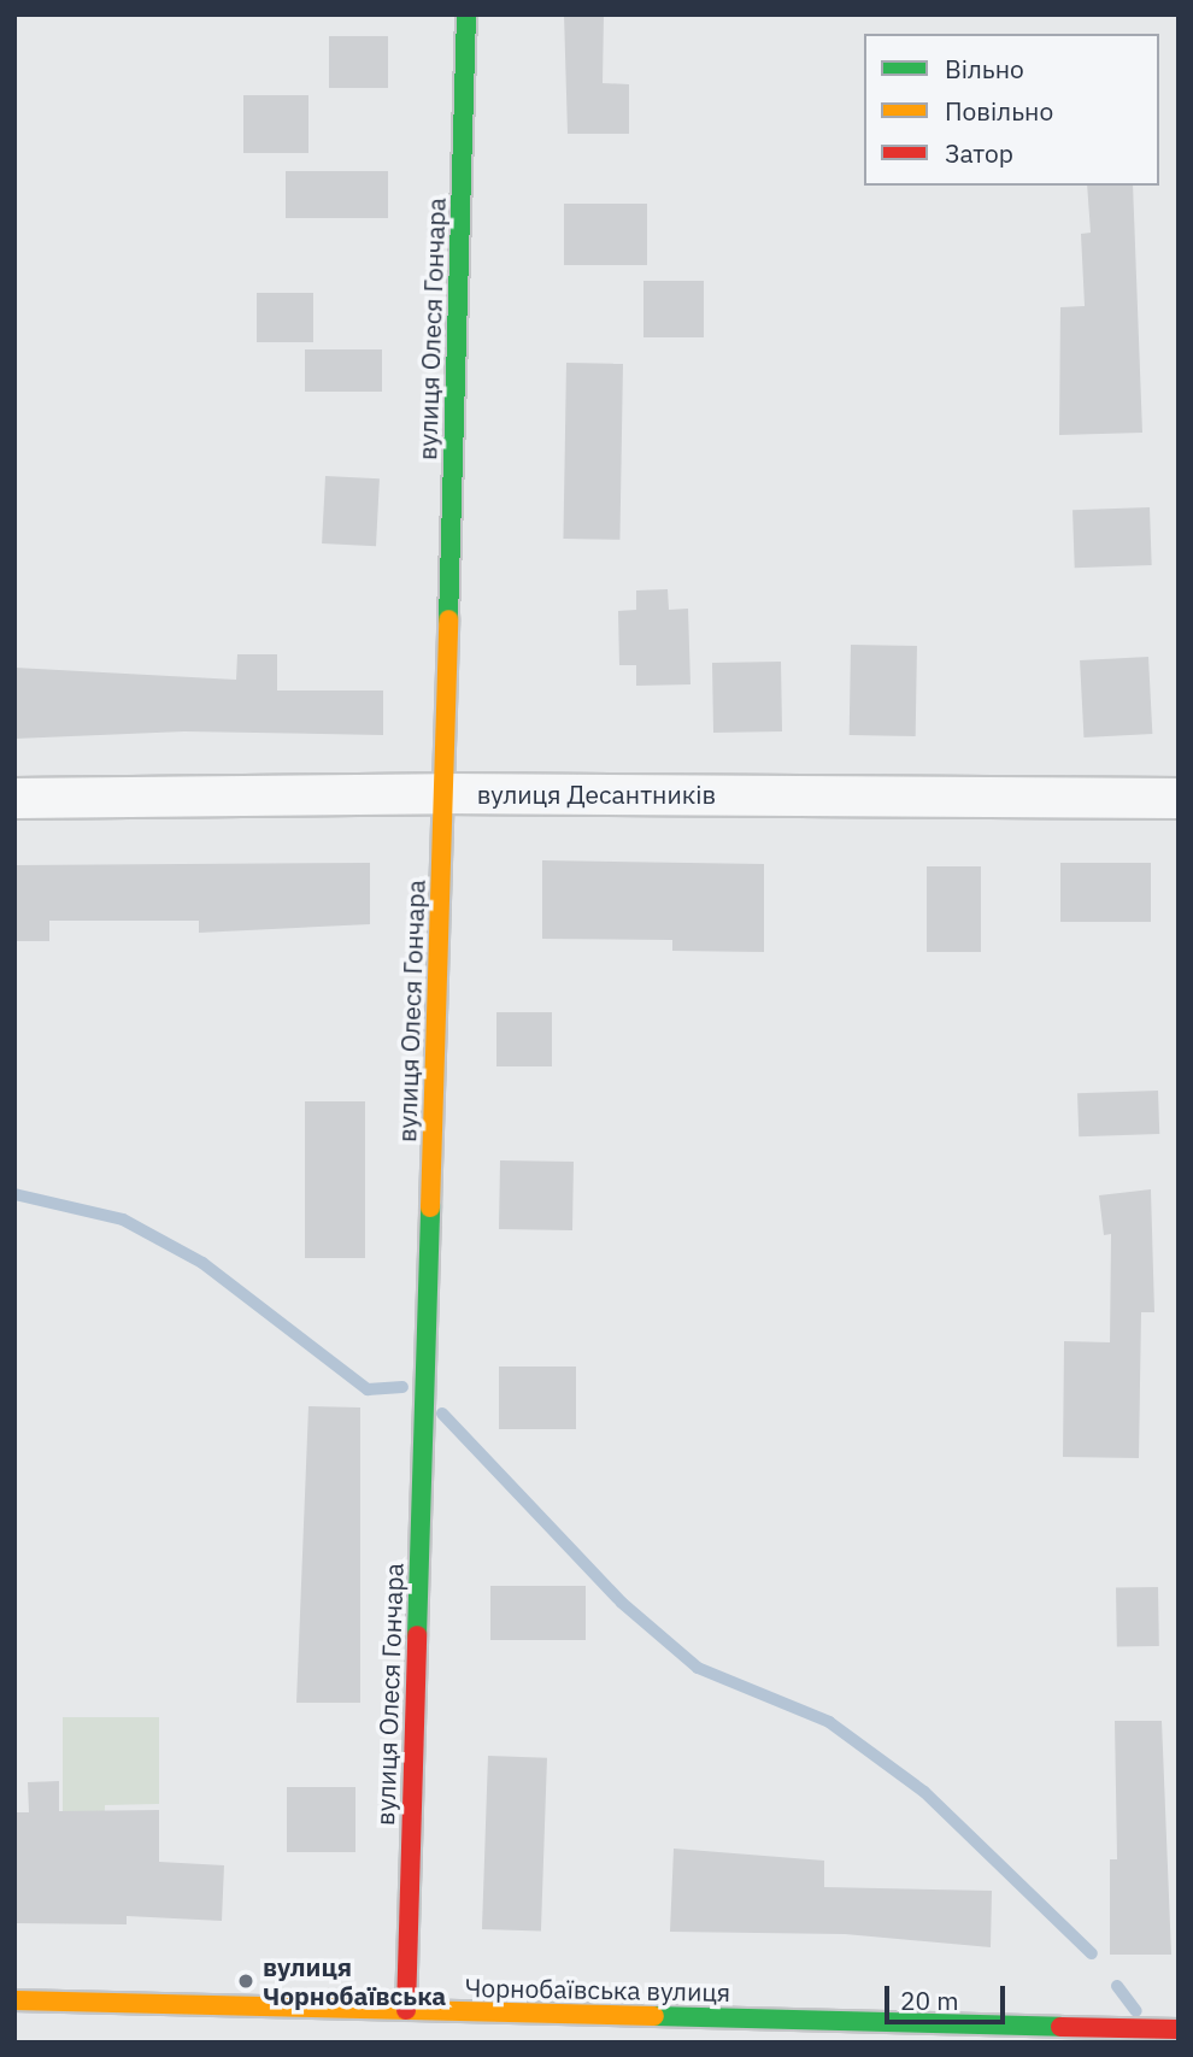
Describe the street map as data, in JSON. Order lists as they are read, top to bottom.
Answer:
{
  "streets": {
    "street": ["вулиця Олеся Гончара", "вулиця Десантників", "Чорнобаївська вулиця"]
  },
  "crossings": [
    ["вулиця Олеся Гончара", "вулиця Десантників"],
    ["вулиця Олеся Гончара", "Чорнобаївська вулиця"]
  ],
  "places": ["вулиця Чорнобаївська"],
  "legend": ["Вільно", "Повільно", "Затор"],
  "scale_bar": "20 m"
}
